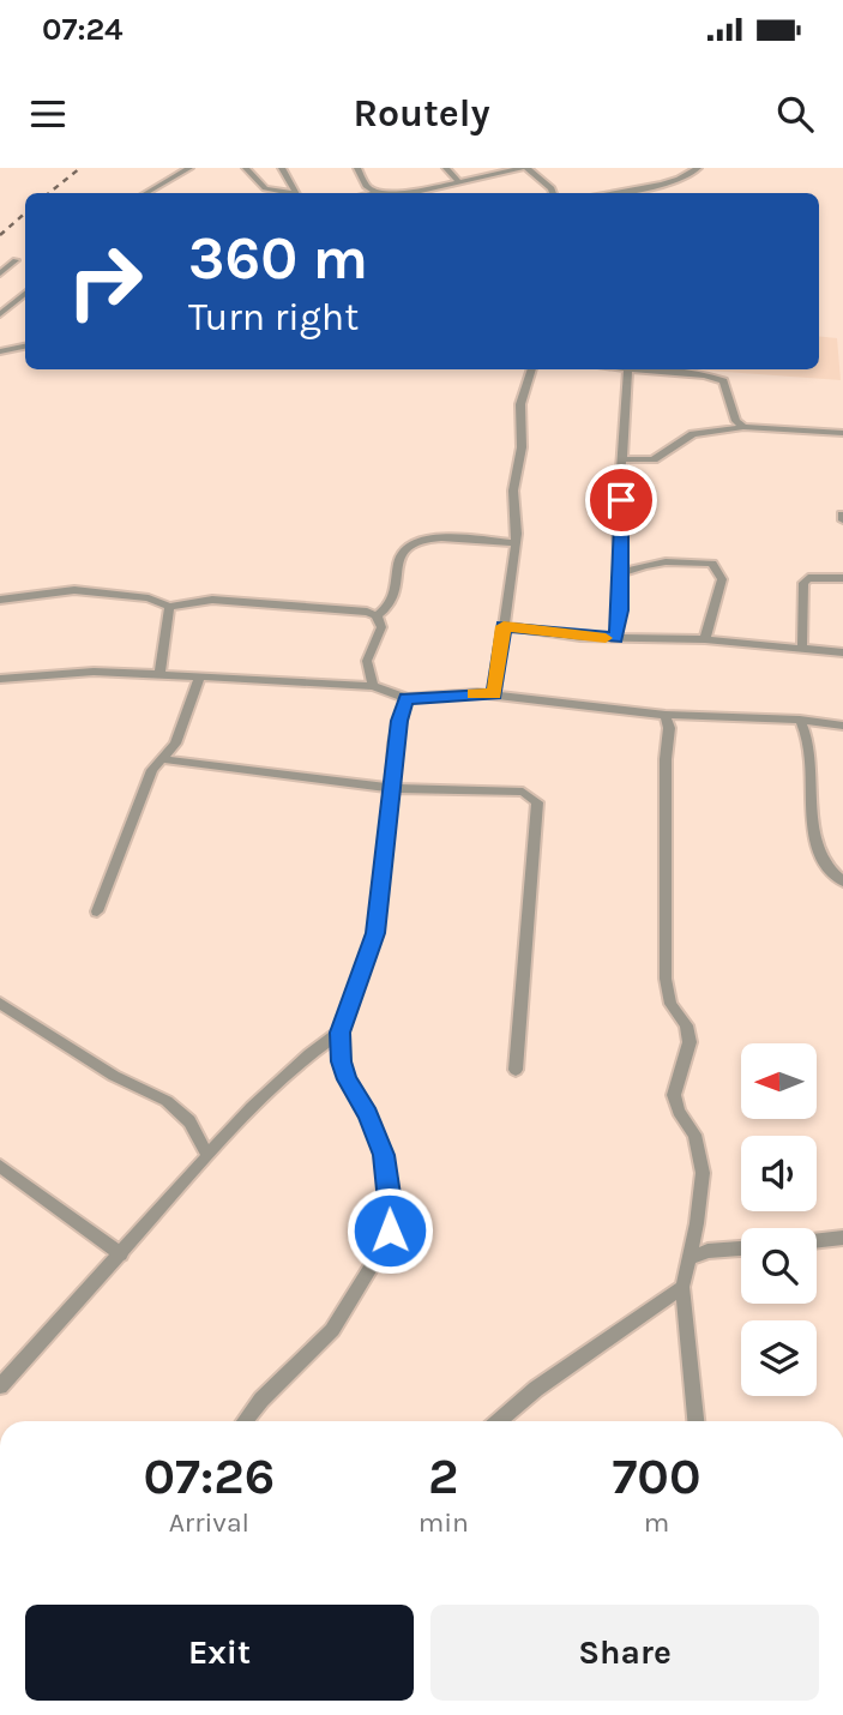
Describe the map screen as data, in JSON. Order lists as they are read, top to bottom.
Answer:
{
  "north": "left",
  "page": {
    "status": "07:24",
    "header": "Routely",
    "turn": ["360 m", "Turn right"],
    "eta": [
      "07:26",
      "Arrival",
      "2",
      "min",
      "700",
      "m"
    ],
    "buttons": ["Exit", "Share"]
  }
}
